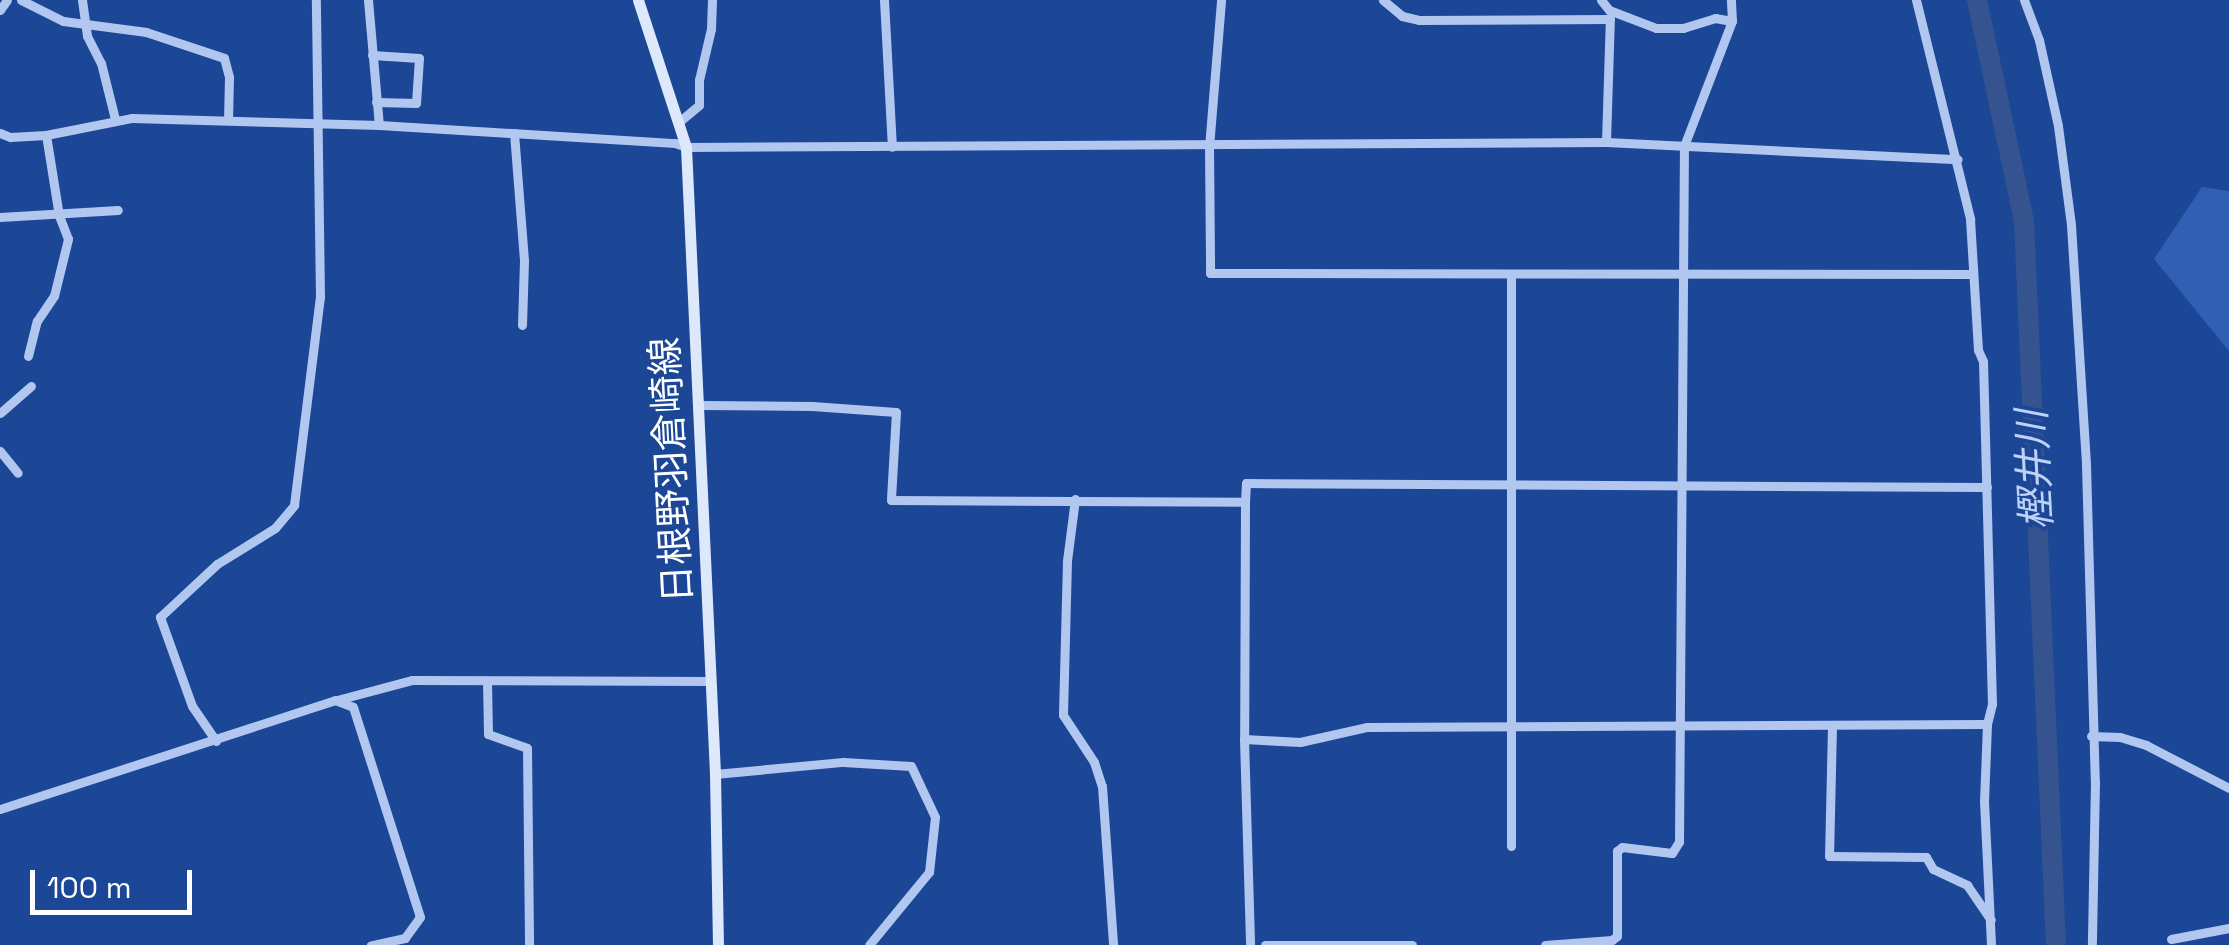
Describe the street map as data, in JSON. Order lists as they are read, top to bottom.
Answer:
{
  "streets": {
    "main road": ["日根野羽倉崎線"]
  },
  "water": ["樫井川"],
  "scale_bar": "100 m"
}
